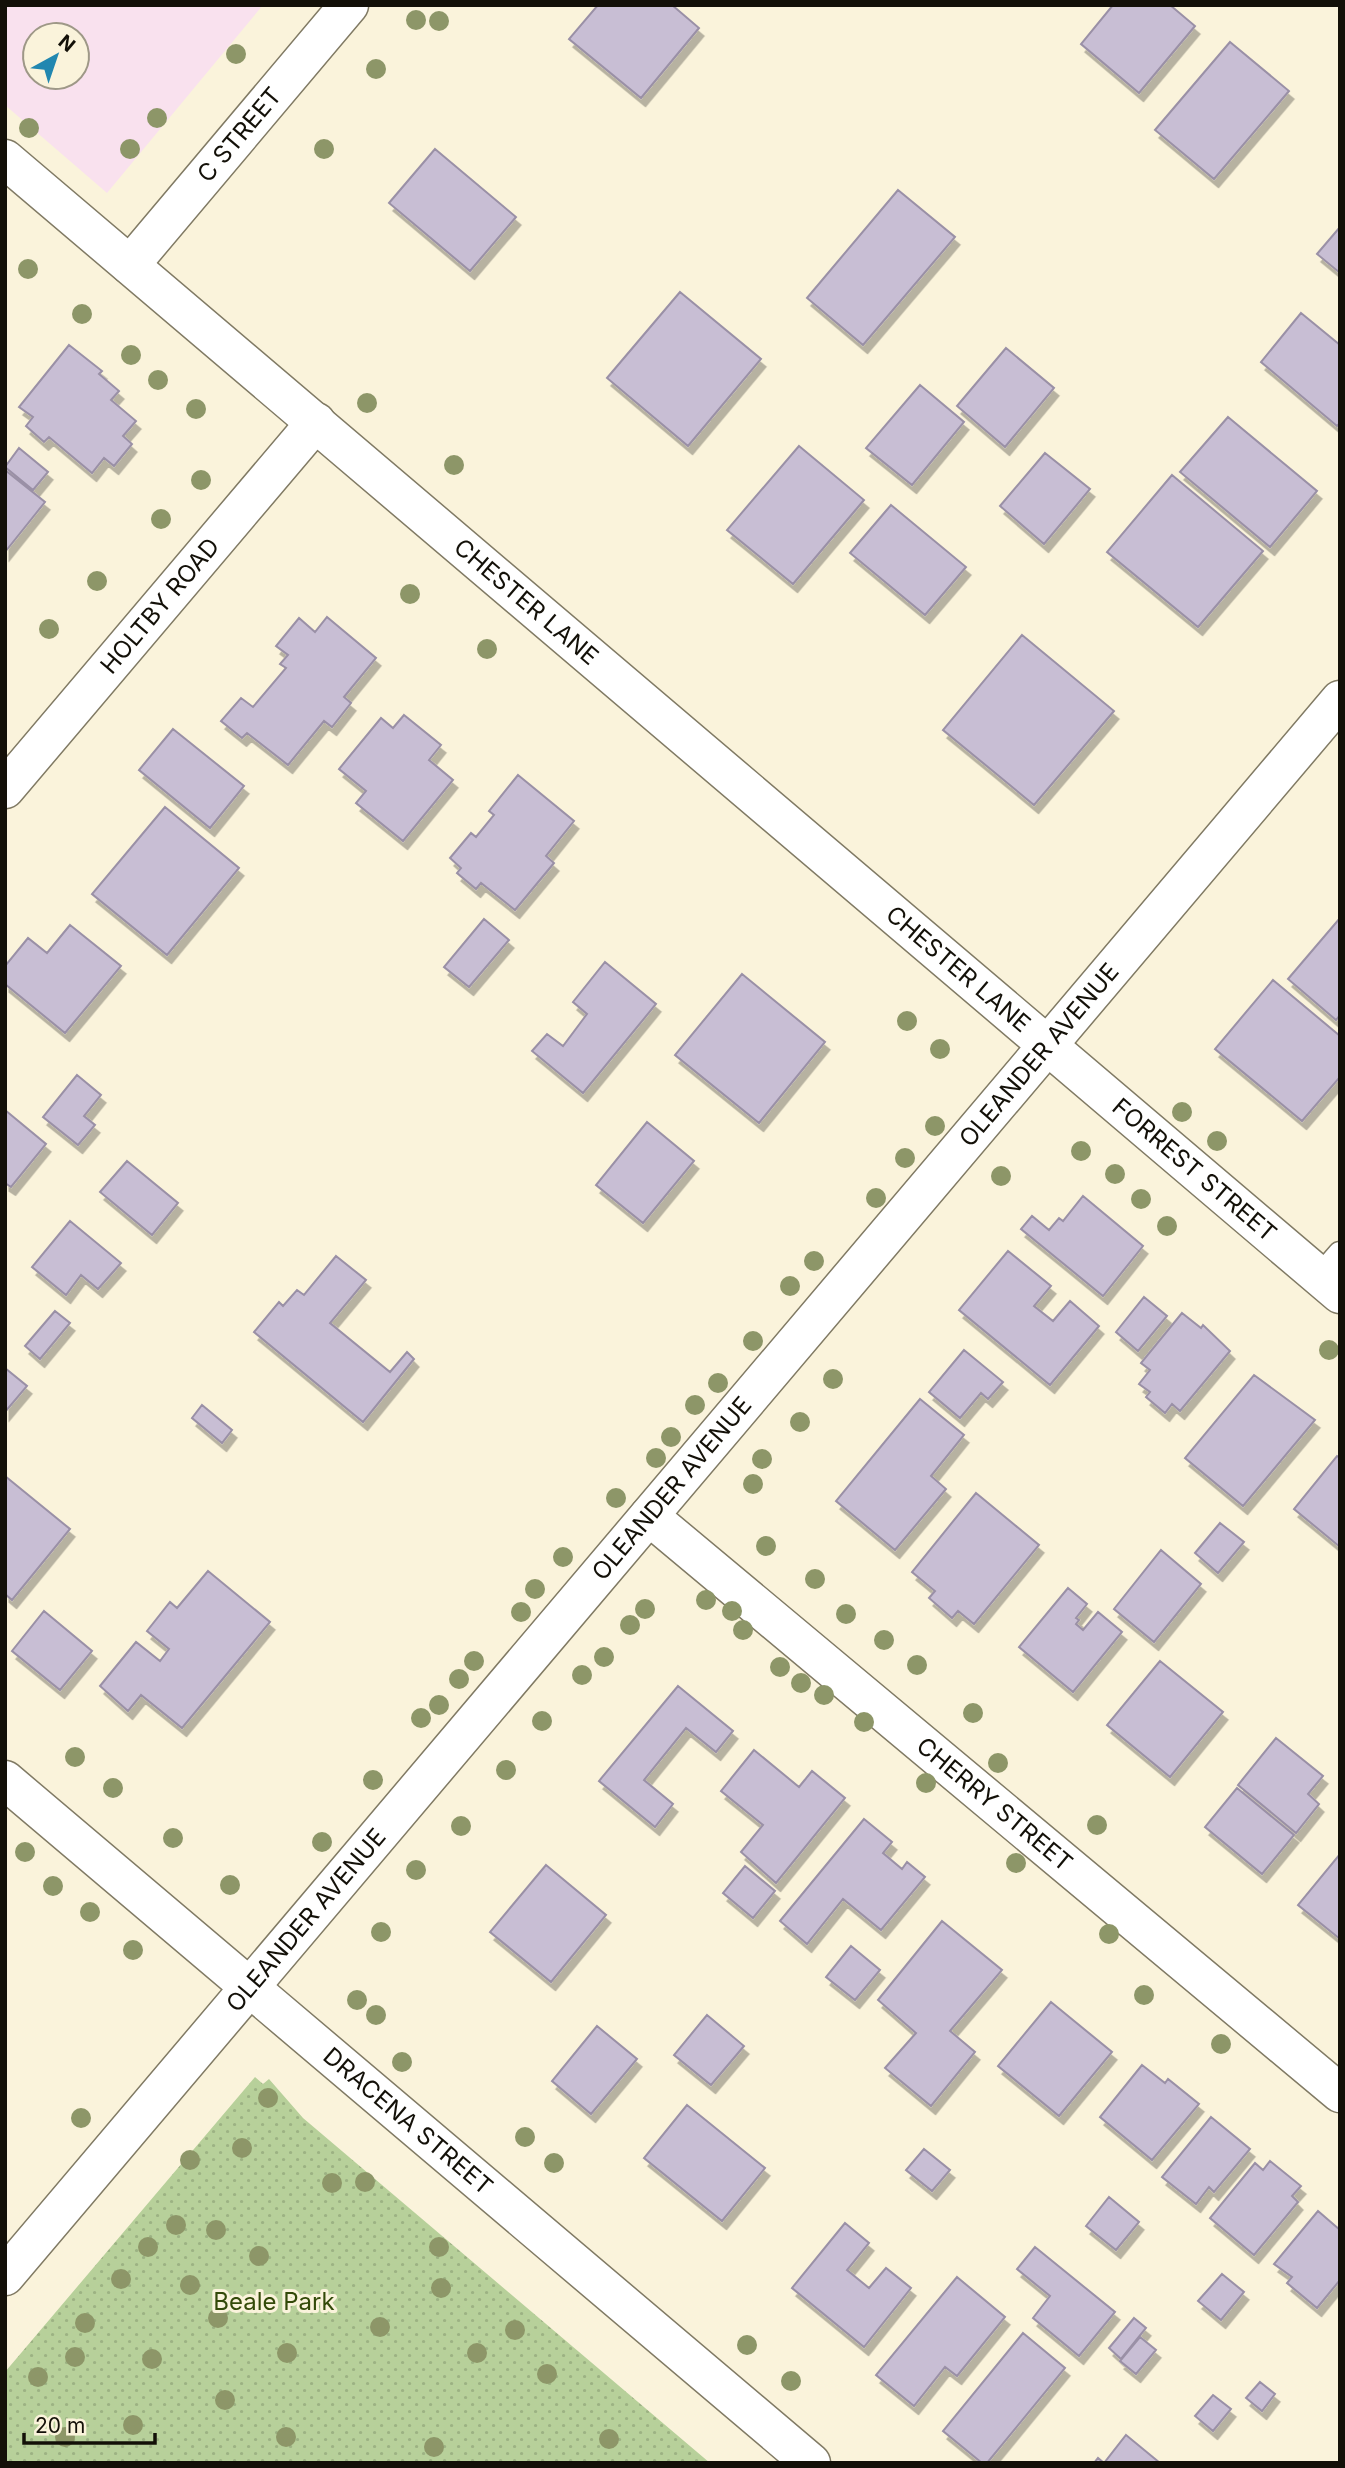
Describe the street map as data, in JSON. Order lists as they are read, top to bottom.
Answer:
{
  "streets": {
    "street": [
      "C STREET",
      "CHESTER LANE",
      "HOLTBY ROAD",
      "OLEANDER AVENUE",
      "FORREST STREET",
      "CHERRY STREET",
      "DRACENA STREET"
    ]
  },
  "crossings": [
    ["C STREET", "CHESTER LANE"],
    ["CHESTER LANE", "HOLTBY ROAD"],
    ["CHESTER LANE", "OLEANDER AVENUE"],
    ["CHESTER LANE", "FORREST STREET"],
    ["OLEANDER AVENUE", "FORREST STREET"],
    ["OLEANDER AVENUE", "CHERRY STREET"],
    ["OLEANDER AVENUE", "DRACENA STREET"]
  ],
  "parks": ["Beale Park"],
  "scale_bar": "20 m",
  "north": "top right"
}
